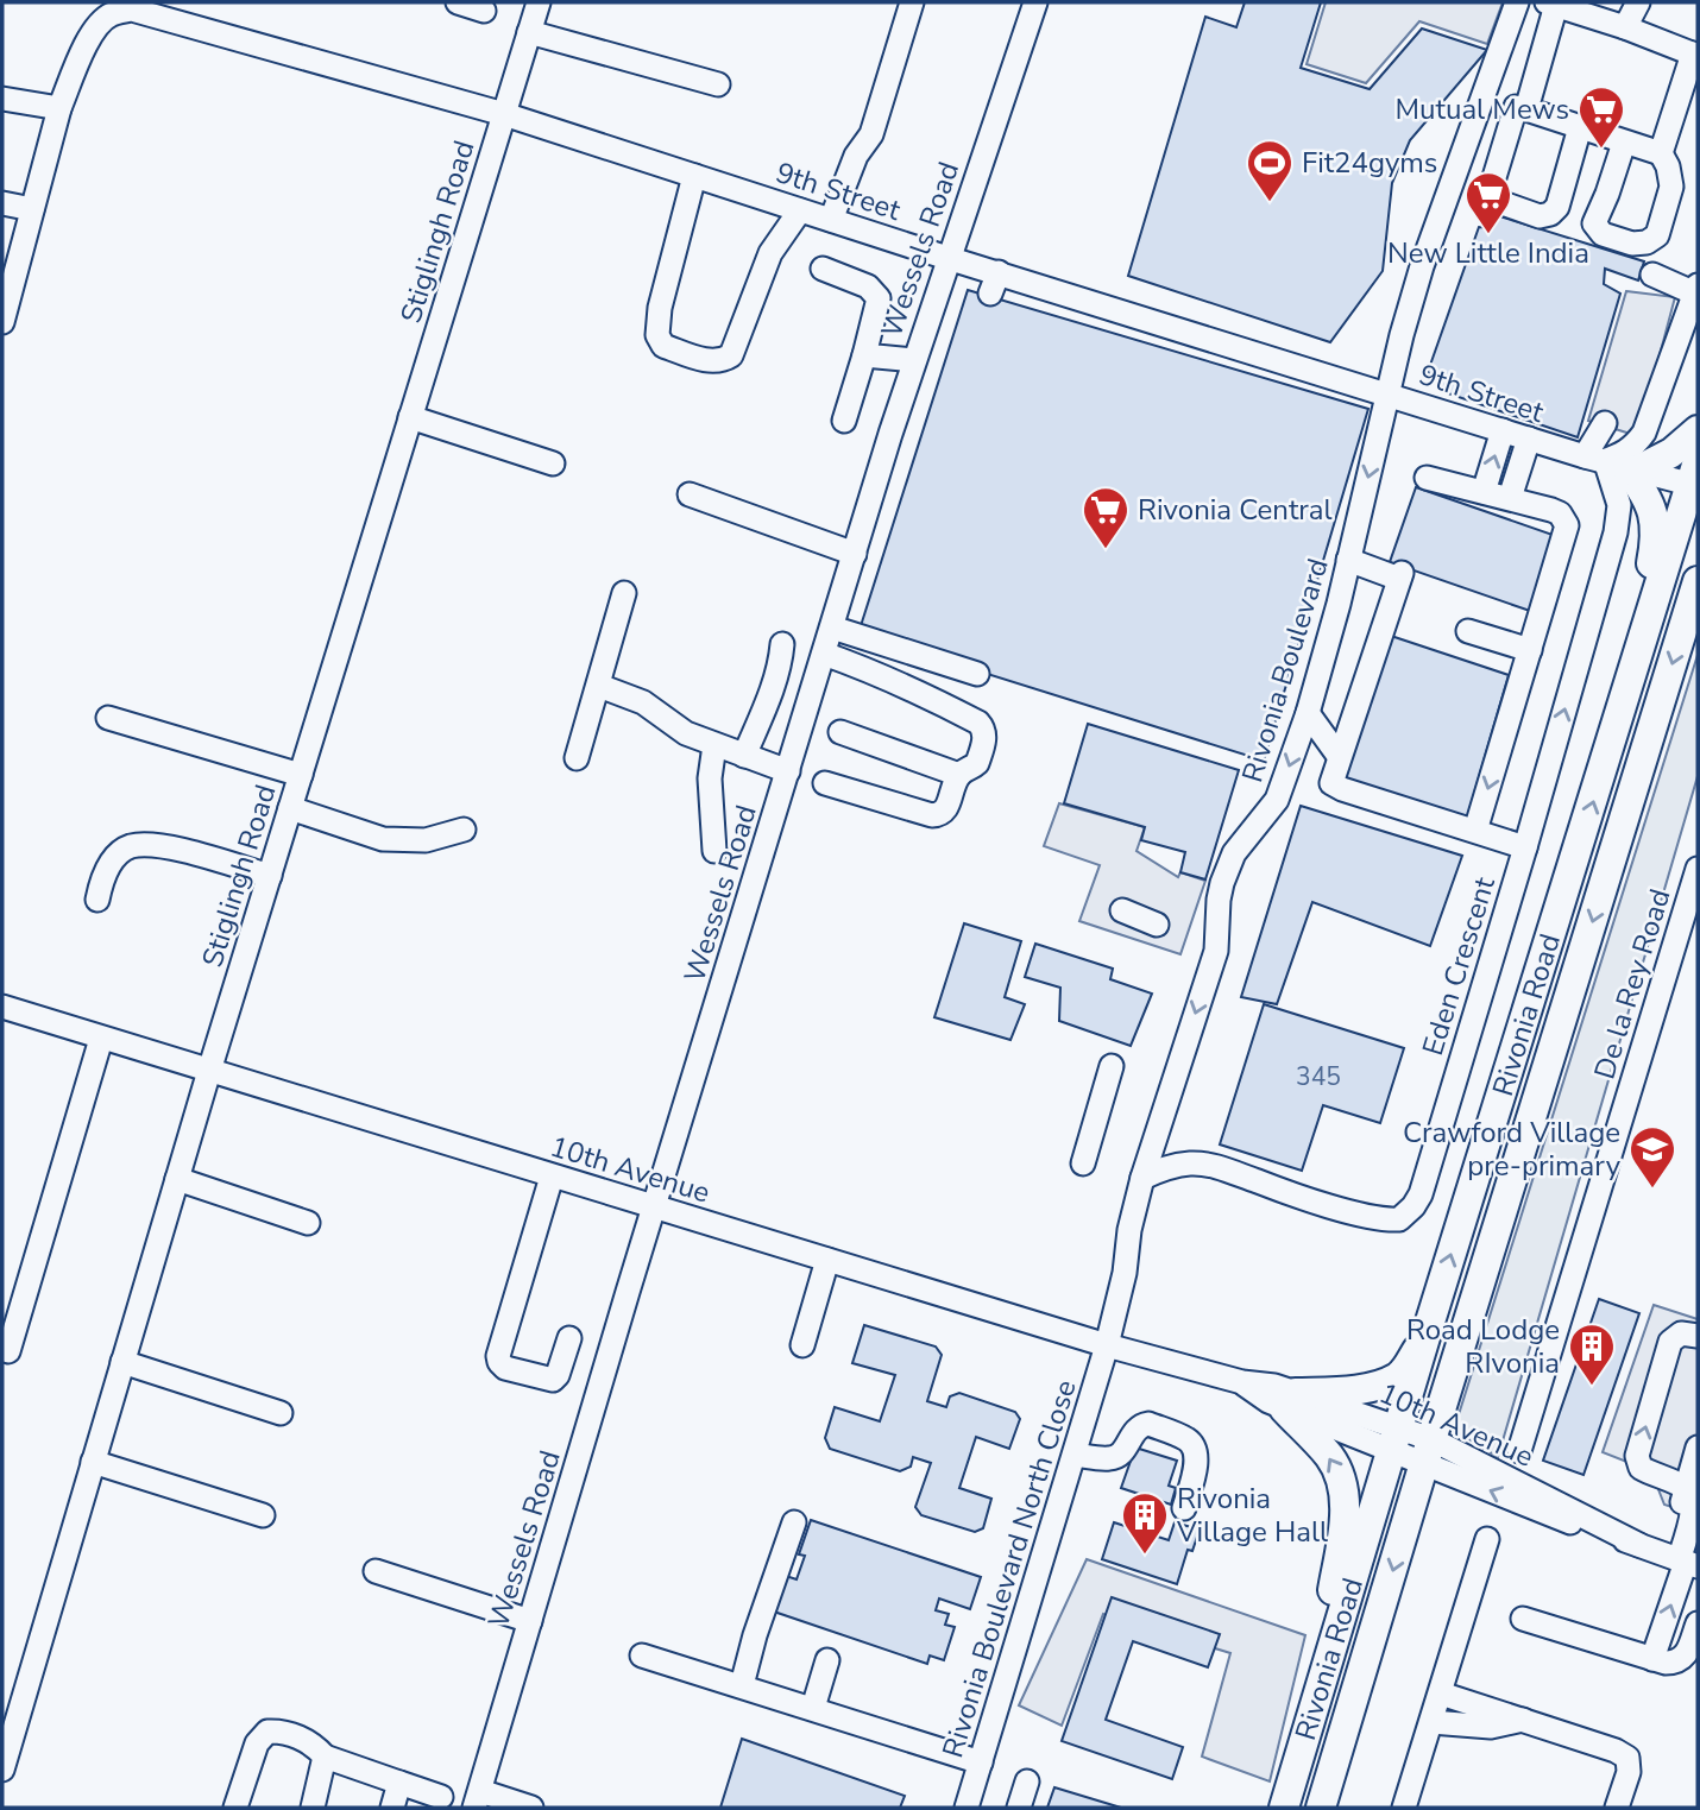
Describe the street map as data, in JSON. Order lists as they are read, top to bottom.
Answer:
{
  "streets": {
    "main road": ["Rivonia Road"],
    "street": [
      "9th Street",
      "Stiglingh Road",
      "Wessels Road",
      "Rivonia Boulevard",
      "Eden Crescent",
      "De la Rey Road",
      "10th Avenue",
      "Rivonia Boulevard North Close"
    ]
  },
  "crossings": [
    ["9th Street", "Stiglingh Road"],
    ["9th Street", "Wessels Road"],
    ["9th Street", "Rivonia Boulevard"],
    ["9th Street", "Eden Crescent"],
    ["9th Street", "Rivonia Road"],
    ["Stiglingh Road", "10th Avenue"],
    ["Wessels Road", "10th Avenue"],
    ["Rivonia Boulevard", "Eden Crescent"],
    ["Rivonia Boulevard", "10th Avenue"],
    ["Rivonia Boulevard", "Rivonia Boulevard North Close"],
    ["Rivonia Road", "10th Avenue"],
    ["10th Avenue", "Rivonia Boulevard North Close"]
  ],
  "places": {
    "supermarket": ["Mutual Mews", "New Little India", "Rivonia Central"],
    "sports": ["Fit24gyms"],
    "school or university": ["Crawford Village pre-primary"],
    "building": ["Road Lodge RIvonia", "Rivonia Village Hall"]
  },
  "house_numbers": ["345"]
}
